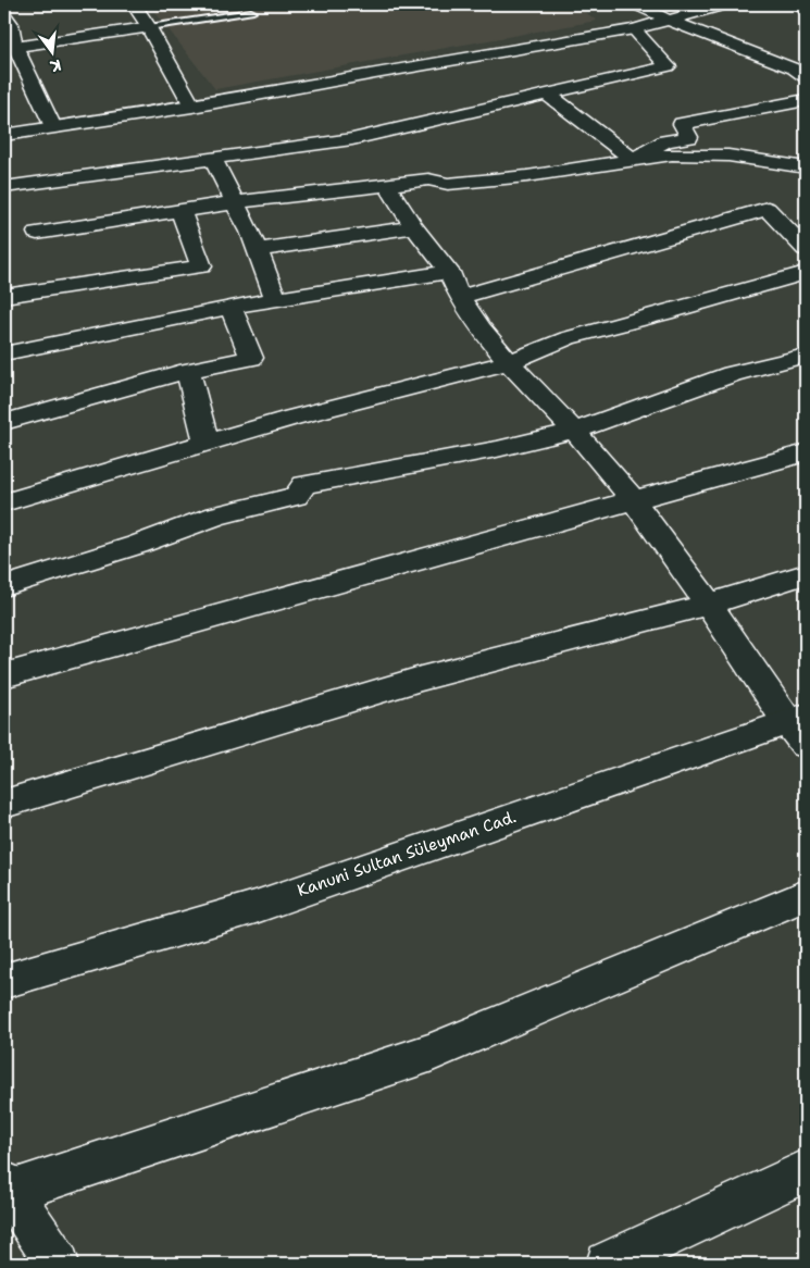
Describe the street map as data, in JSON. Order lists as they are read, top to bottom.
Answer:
{
  "streets": {
    "street": ["Kanuni Sultan Süleyman Cad."]
  },
  "north": "bottom"
}
